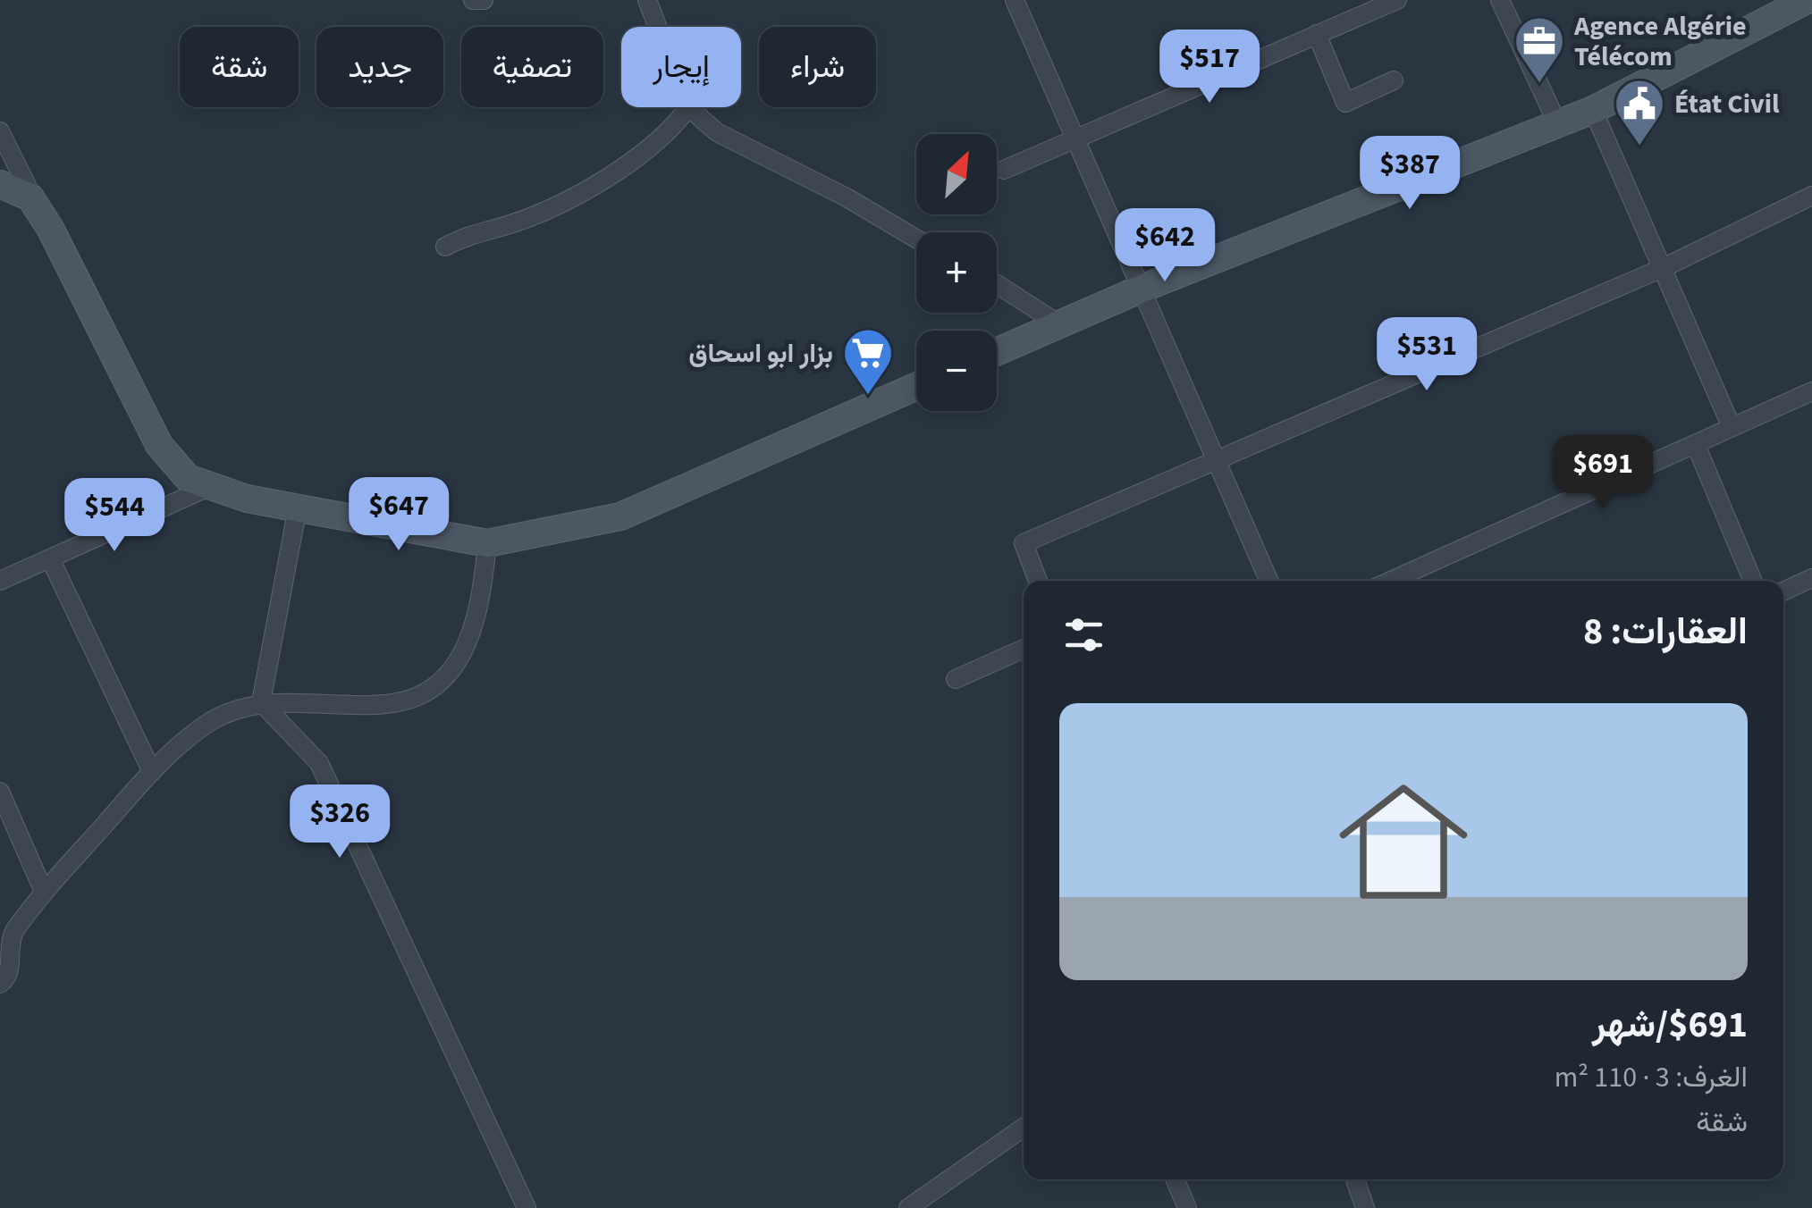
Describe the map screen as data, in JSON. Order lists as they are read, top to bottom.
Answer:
{
  "places": {
    "office": ["Agence Algérie Télécom"],
    "public building": ["État Civil"],
    "supermarket": ["بزار ابو اسحاق"]
  },
  "north": "top right",
  "page": {
    "chip": [
      "شراء",
      "إيجار",
      "تصفية",
      "جديد",
      "شقة"
    ],
    "price": [
      "$517",
      "$387",
      "$642",
      "$531",
      "$691",
      "$647",
      "$544",
      "$326"
    ],
    "map_buttons": ["+", "−"],
    "heading": "العقارات: 8",
    "list": [
      {
        "name": "$691/شهر",
        "note": "الغرف: 3 · 110 m² · شقة"
      }
    ]
  }
}
